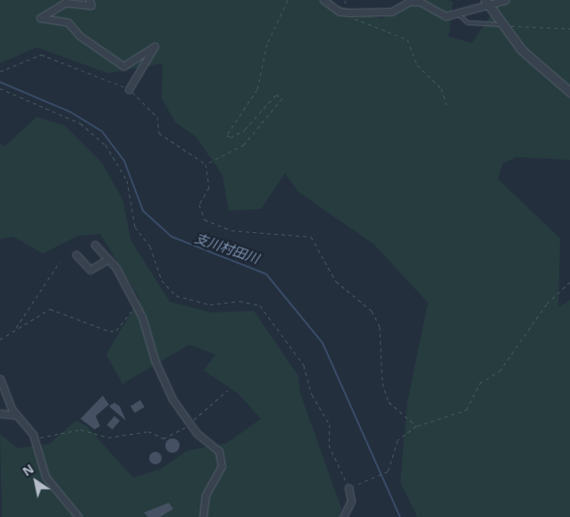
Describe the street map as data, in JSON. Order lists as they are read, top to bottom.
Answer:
{
  "water": ["支川村田川"],
  "north": "top left"
}
